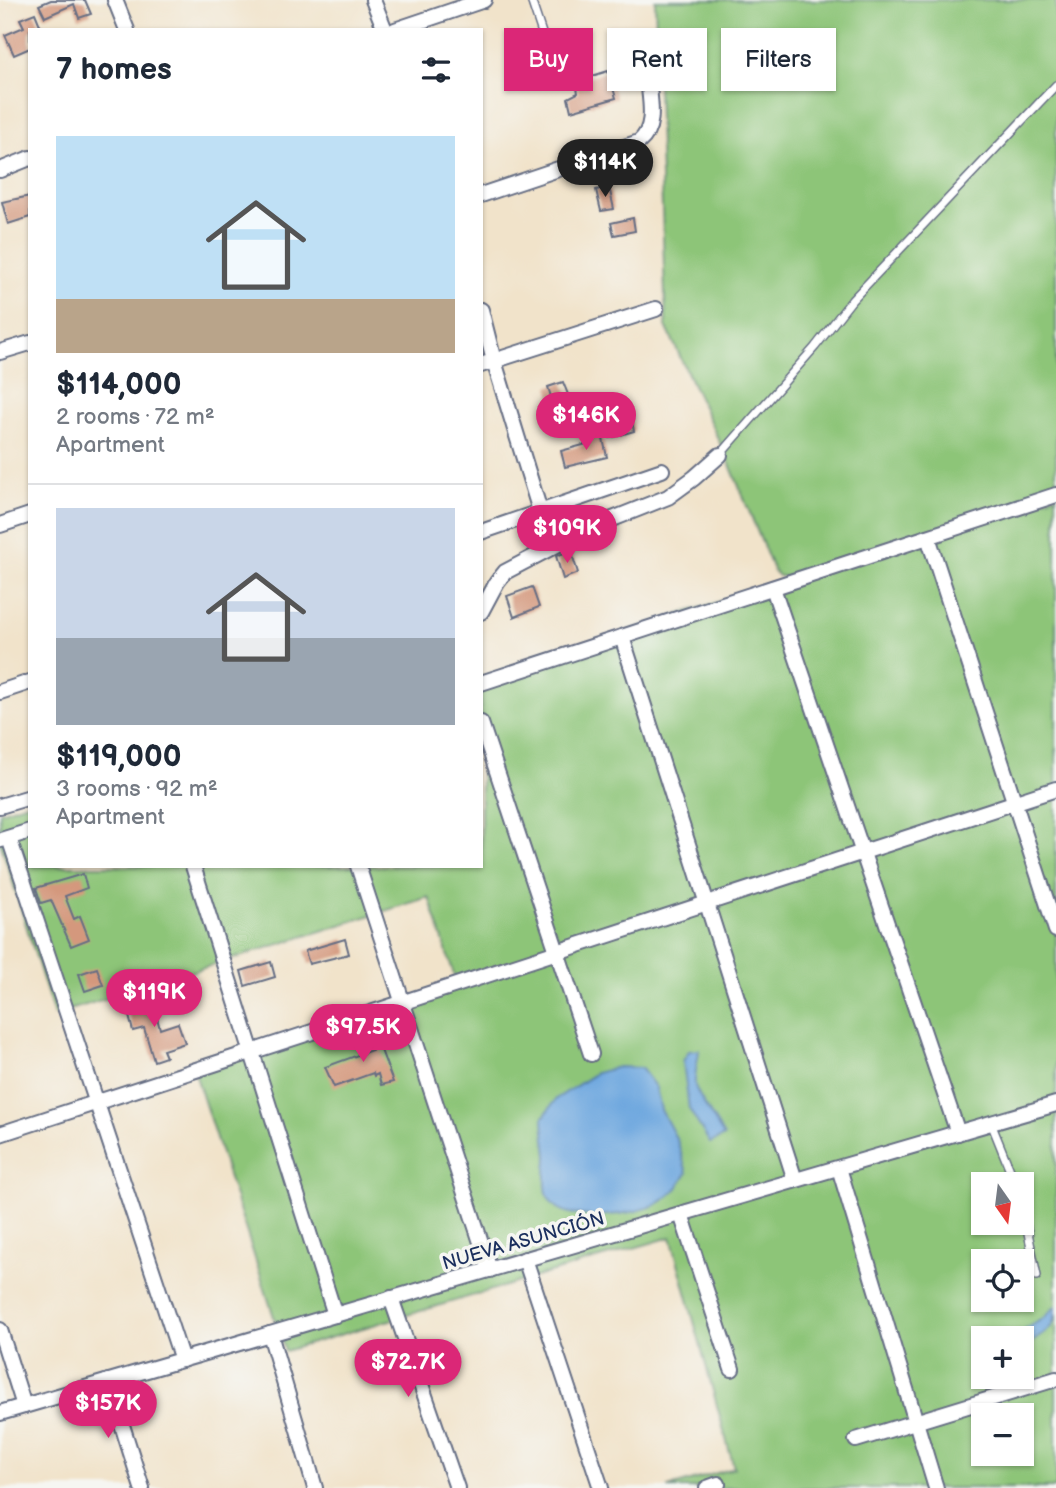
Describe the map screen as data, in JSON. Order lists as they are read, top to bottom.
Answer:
{
  "streets": {
    "street": ["NUEVA ASUNCIÓN"]
  },
  "north": "bottom",
  "page": {
    "chip": ["Buy", "Rent", "Filters"],
    "heading": "7 homes",
    "list": [
      {
        "name": "$114,000",
        "note": "2 rooms · 72 m² · Apartment"
      },
      {
        "name": "$119,000",
        "note": "3 rooms · 92 m² · Apartment"
      }
    ],
    "price": [
      "$114K",
      "$146K",
      "$109K",
      "$119K",
      "$97.5K",
      "$72.7K",
      "$157K"
    ],
    "map_buttons": ["+", "−"]
  }
}
